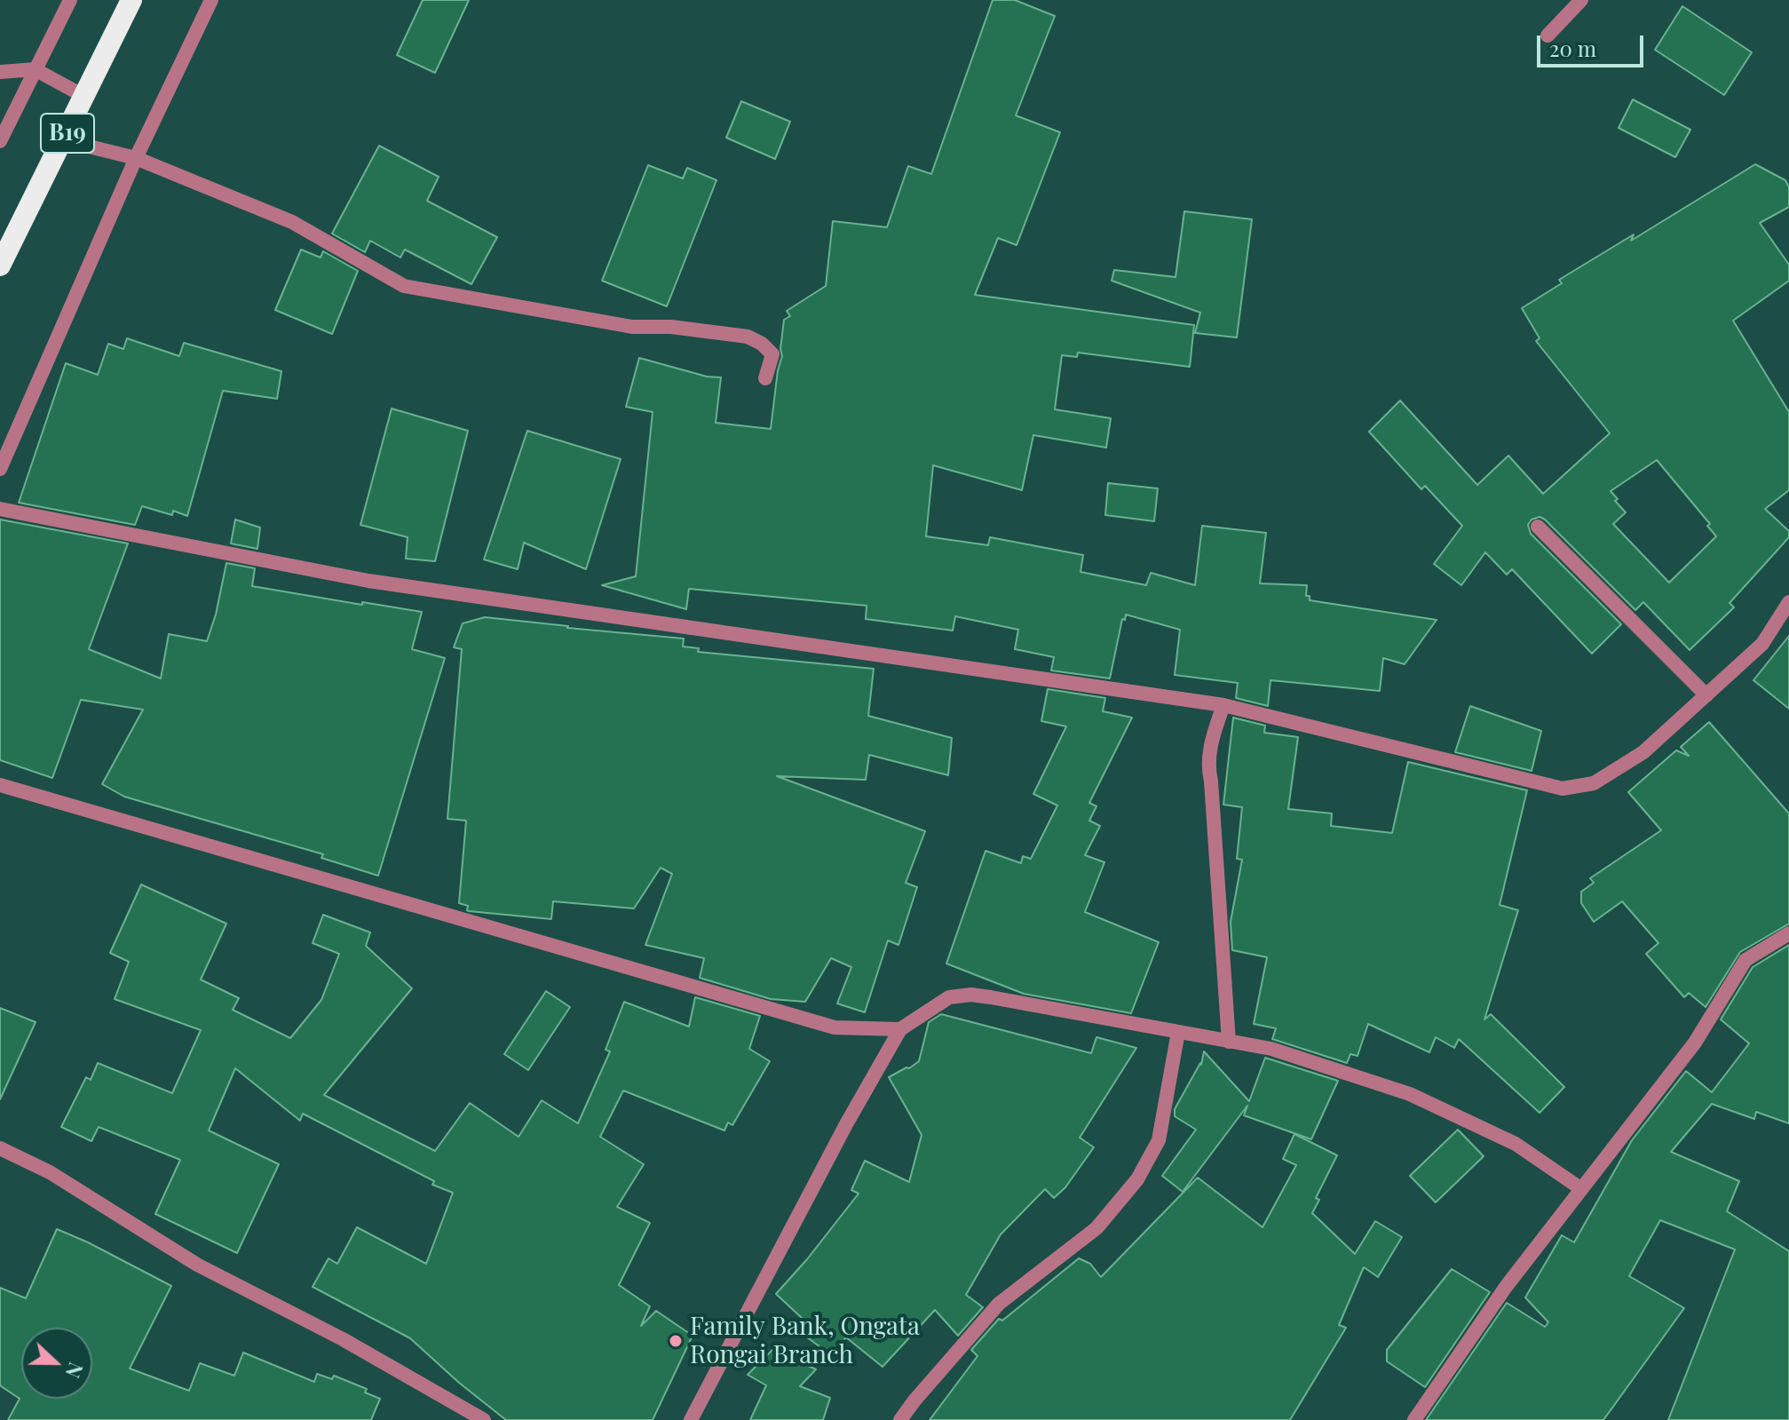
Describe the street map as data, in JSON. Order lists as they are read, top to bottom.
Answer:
{
  "streets": {
    "highway": ["B19"]
  },
  "places": ["Family Bank, Ongata Rongai Branch"],
  "scale_bar": "20 m",
  "north": "right"
}
